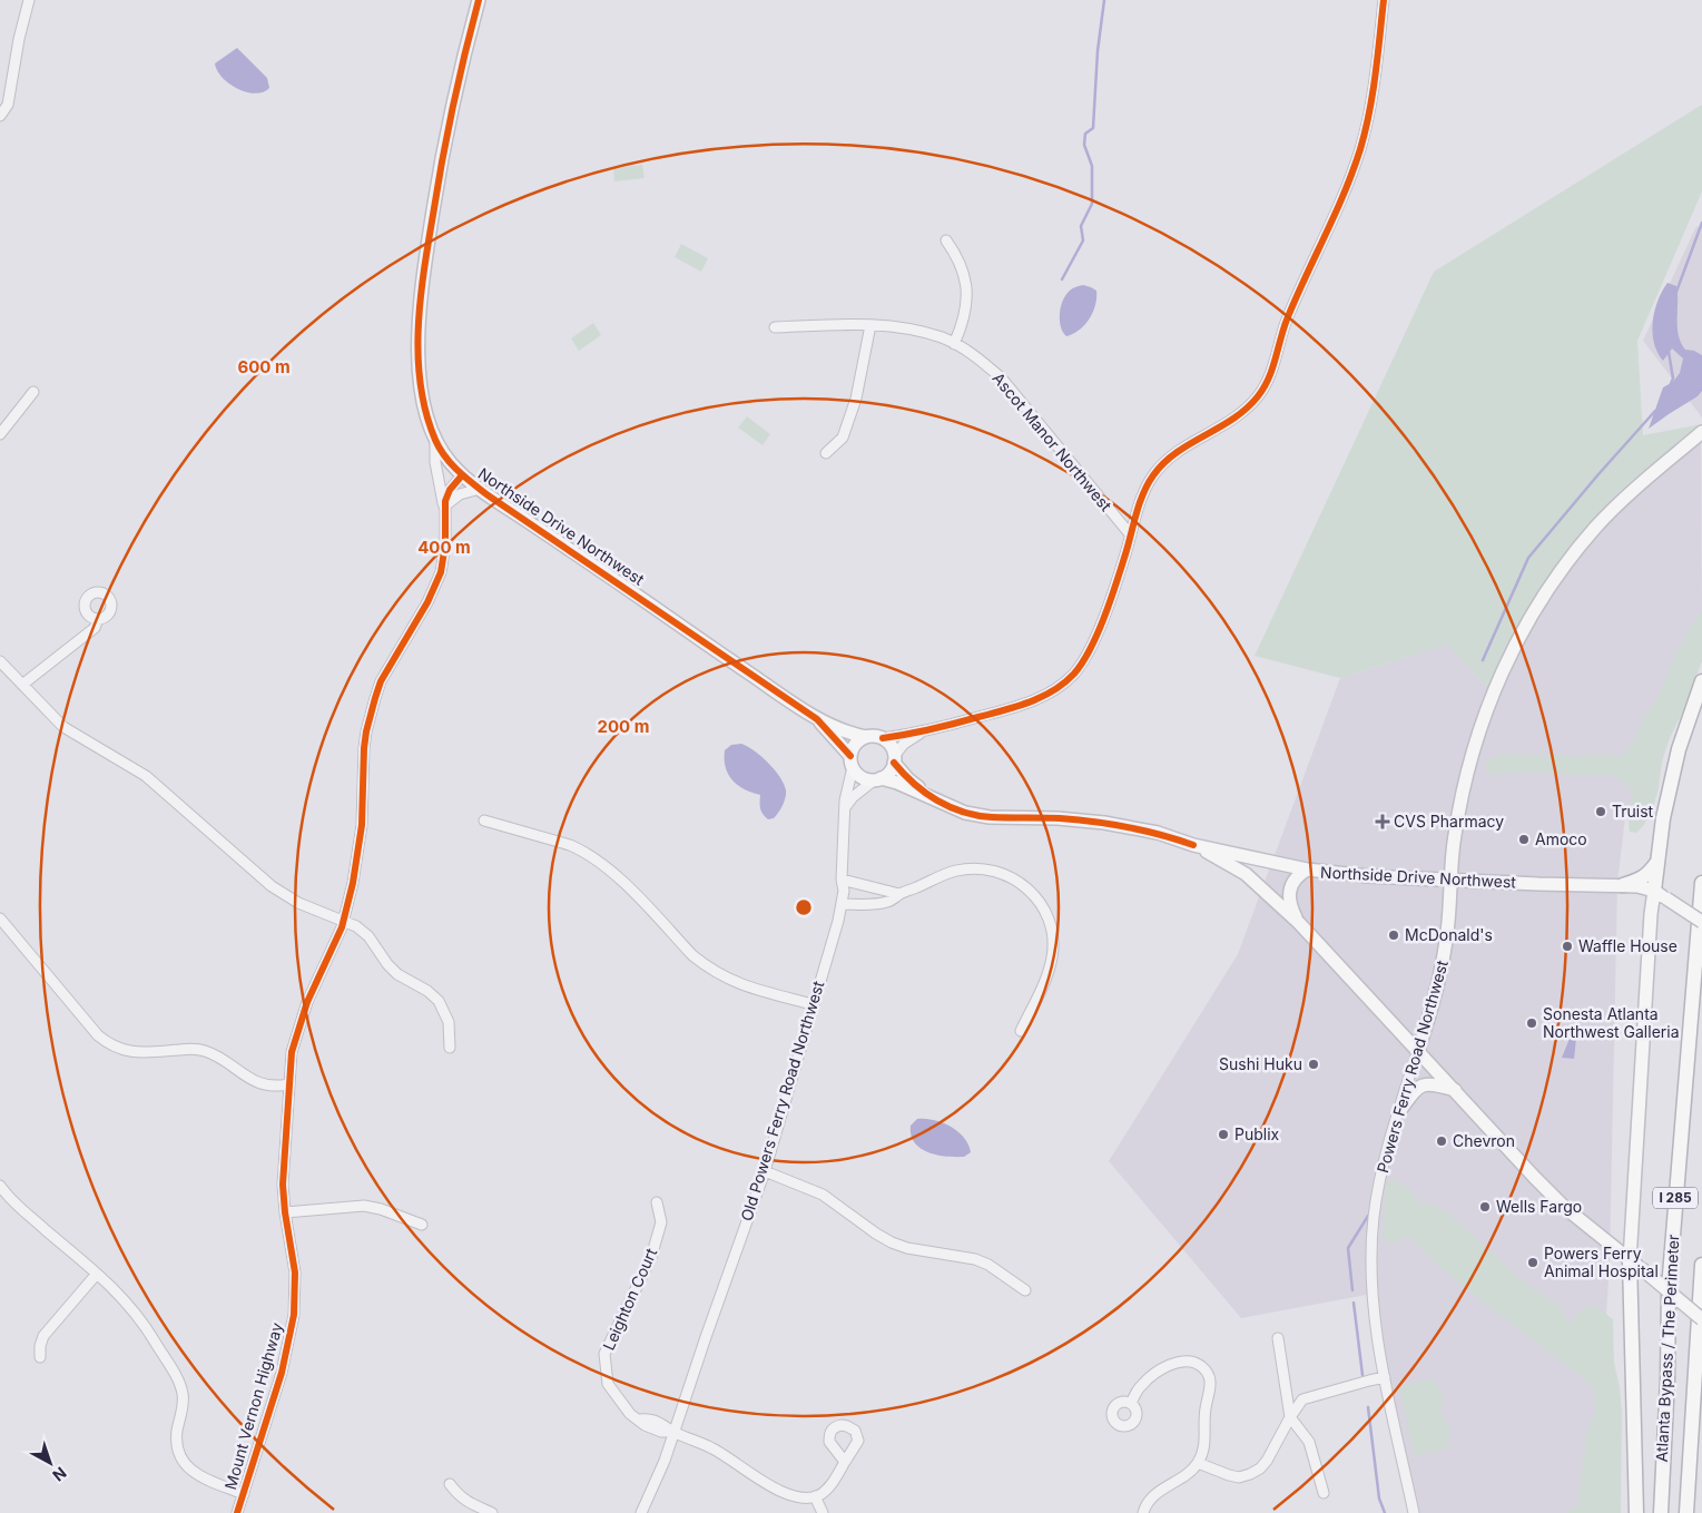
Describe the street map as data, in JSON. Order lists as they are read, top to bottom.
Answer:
{
  "streets": {
    "highway": ["I 285", "Atlanta Bypass / The Perimeter"],
    "main road": ["Northside Drive Northwest", "Powers Ferry Road Northwest"],
    "street": [
      "Ascot Manor Northwest",
      "Old Powers Ferry Road Northwest",
      "Leighton Court",
      "Mount Vernon Highway"
    ]
  },
  "crossings": [
    ["Northside Drive Northwest", "Powers Ferry Road Northwest"],
    ["Northside Drive Northwest", "Old Powers Ferry Road Northwest"],
    ["Northside Drive Northwest", "Mount Vernon Highway"],
    ["Old Powers Ferry Road Northwest", "Leighton Court"]
  ],
  "places": {
    "other": [
      "Truist",
      "Amoco",
      "McDonald's",
      "Waffle House",
      "Sonesta Atlanta Northwest Galleria",
      "Sushi Huku",
      "Publix",
      "Chevron",
      "Wells Fargo",
      "Powers Ferry Animal Hospital"
    ],
    "health": ["CVS Pharmacy"]
  },
  "north": "bottom right",
  "rings": ["600 m", "400 m", "200 m"]
}
